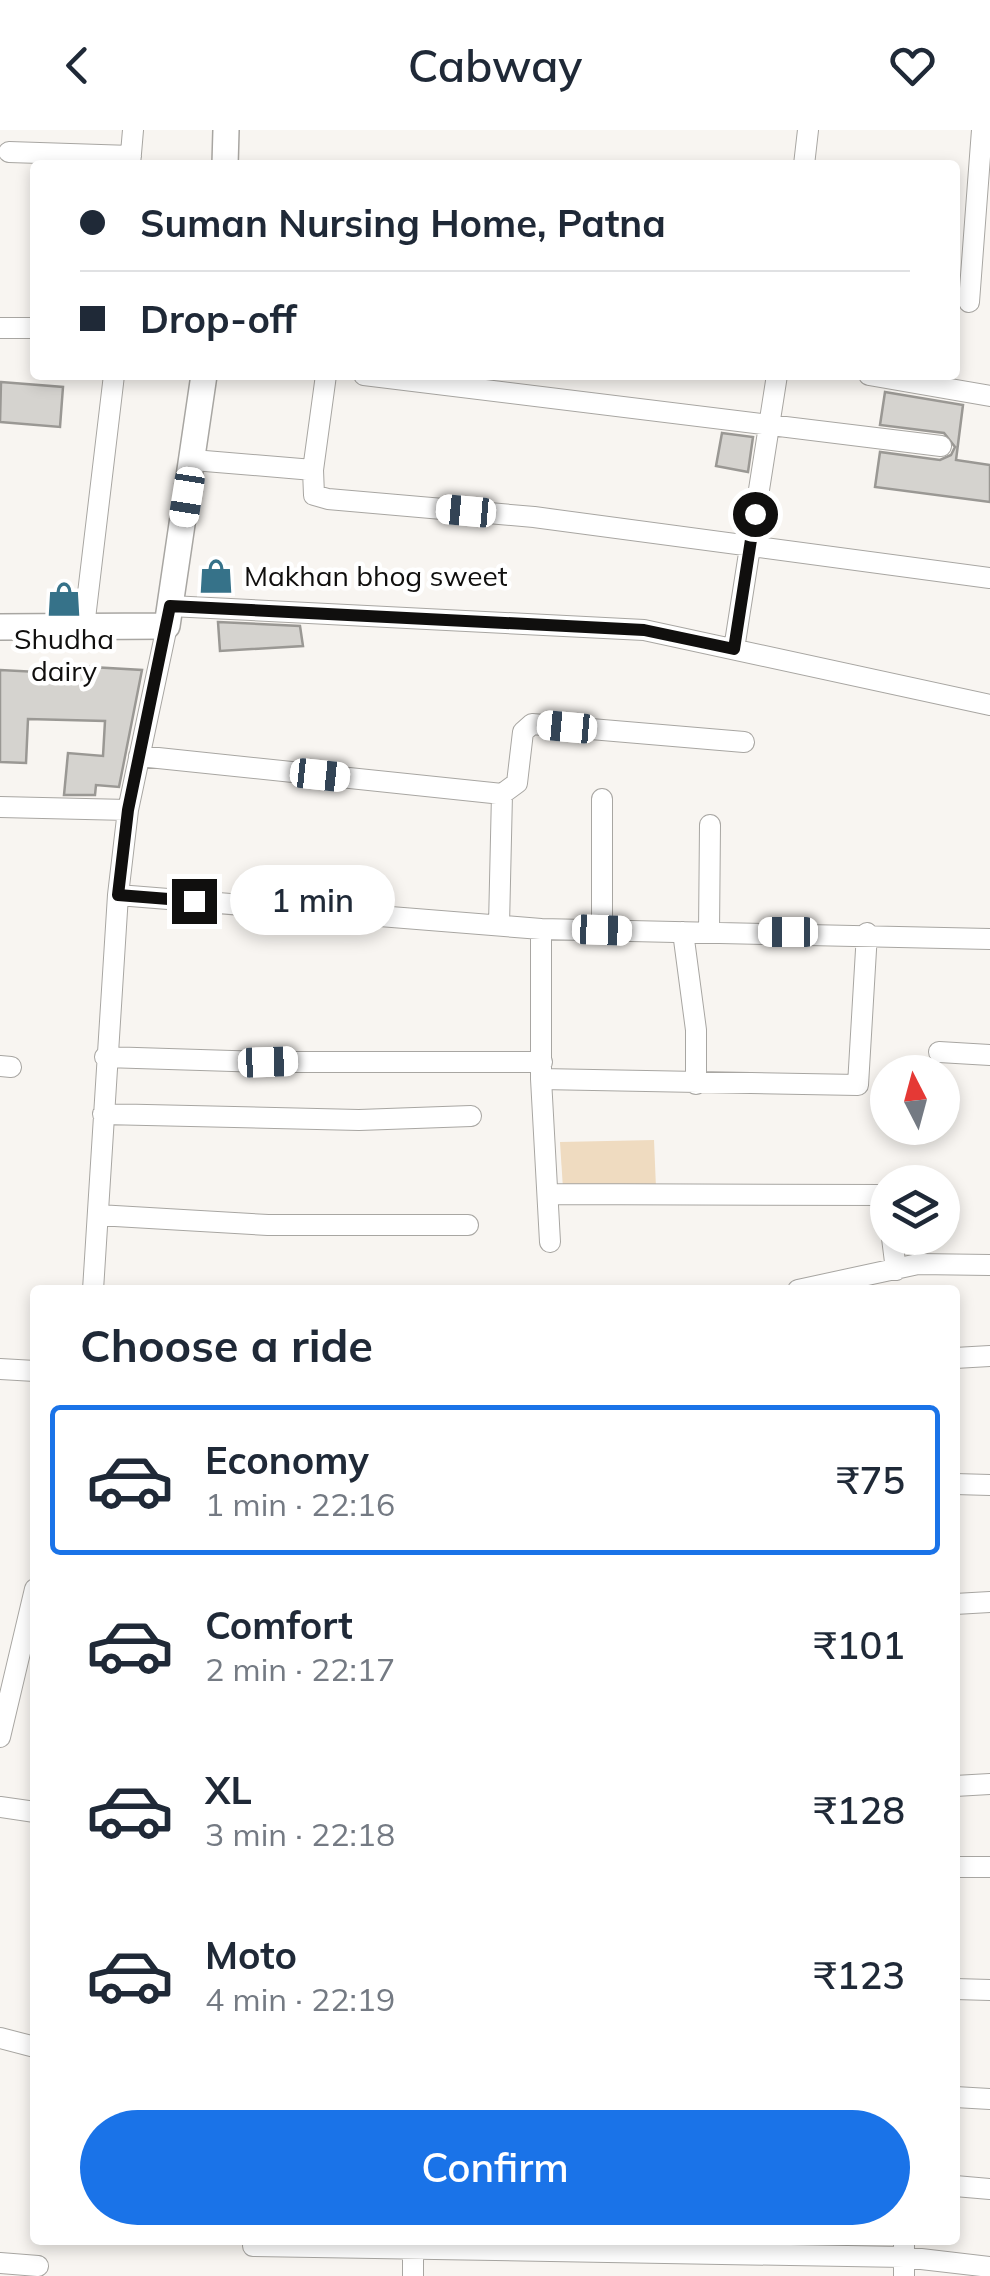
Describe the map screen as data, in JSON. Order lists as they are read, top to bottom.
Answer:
{
  "places": {
    "shop": ["Makhan bhog sweet", "Shudha dairy"]
  },
  "north": "top",
  "page": {
    "header": "Cabway",
    "banner": ["Suman Nursing Home, Patna", "Drop-off"],
    "bubble": "1 min",
    "heading": "Choose a ride",
    "list": [
      {
        "name": "Economy",
        "note": "1 min · 22:16",
        "value": "₹75"
      },
      {
        "name": "Comfort",
        "note": "2 min · 22:17",
        "value": "₹101"
      },
      {
        "name": "XL",
        "note": "3 min · 22:18",
        "value": "₹128"
      },
      {
        "name": "Moto",
        "note": "4 min · 22:19",
        "value": "₹123"
      }
    ],
    "buttons": "Confirm"
  }
}
